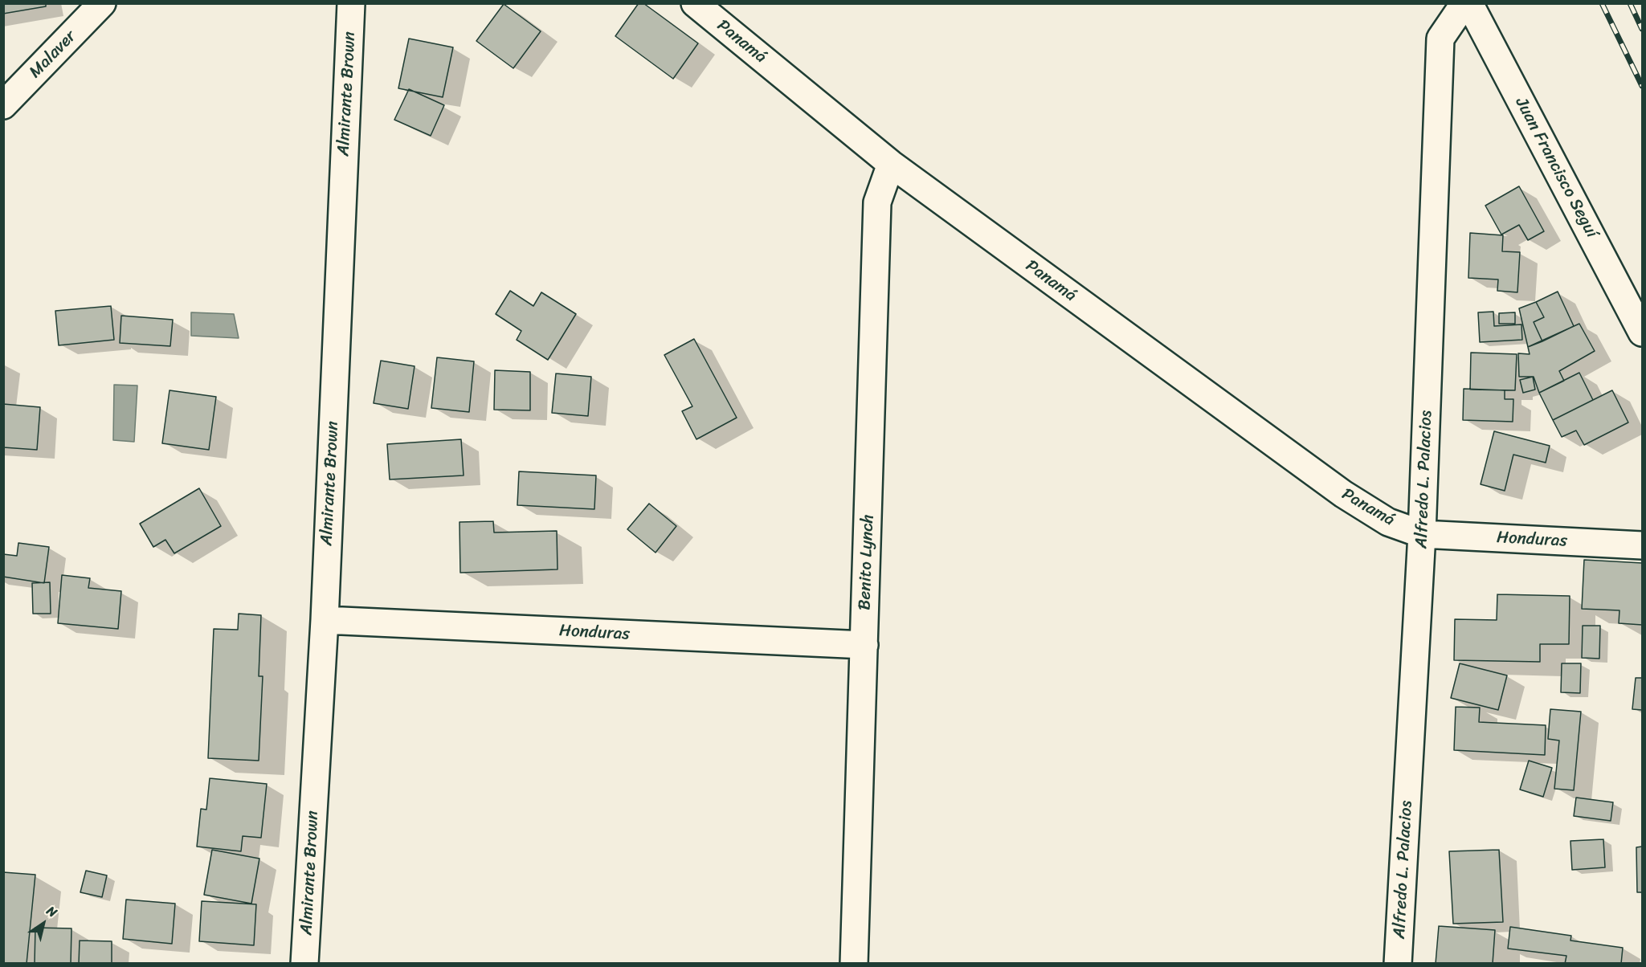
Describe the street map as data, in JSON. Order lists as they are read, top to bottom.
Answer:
{
  "streets": {
    "street": [
      "Panamá",
      "Malaver",
      "Almirante Brown",
      "Juan Francisco Seguí",
      "Alfredo L. Palacios",
      "Honduras",
      "Benito Lynch"
    ]
  },
  "crossings": [
    ["Panamá", "Alfredo L. Palacios"],
    ["Panamá", "Honduras"],
    ["Panamá", "Benito Lynch"],
    ["Almirante Brown", "Honduras"],
    ["Alfredo L. Palacios", "Honduras"],
    ["Honduras", "Benito Lynch"]
  ],
  "north": "top right"
}
